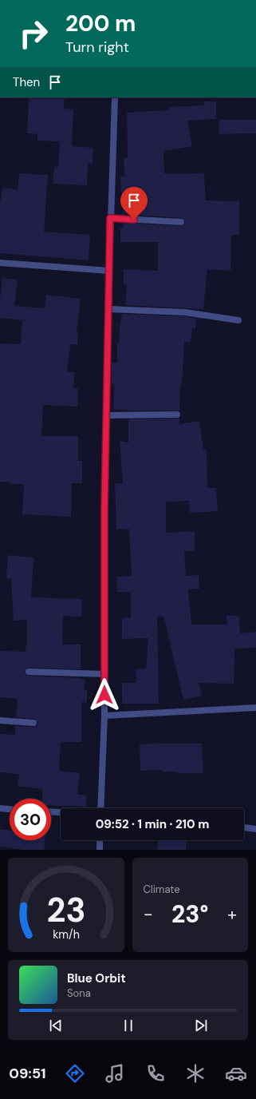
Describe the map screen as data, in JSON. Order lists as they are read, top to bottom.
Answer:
{
  "page": {
    "turn": ["200 m", "Turn right"],
    "then": "Then",
    "limit": "30",
    "trip": "09:52 · 1 min · 210 m",
    "tile": "Climate",
    "heat": ["−", "23°", "+"],
    "song": ["Blue Orbit", "Sona"],
    "tabs": "09:51",
    "gauge": ["23", "km/h"]
  }
}
